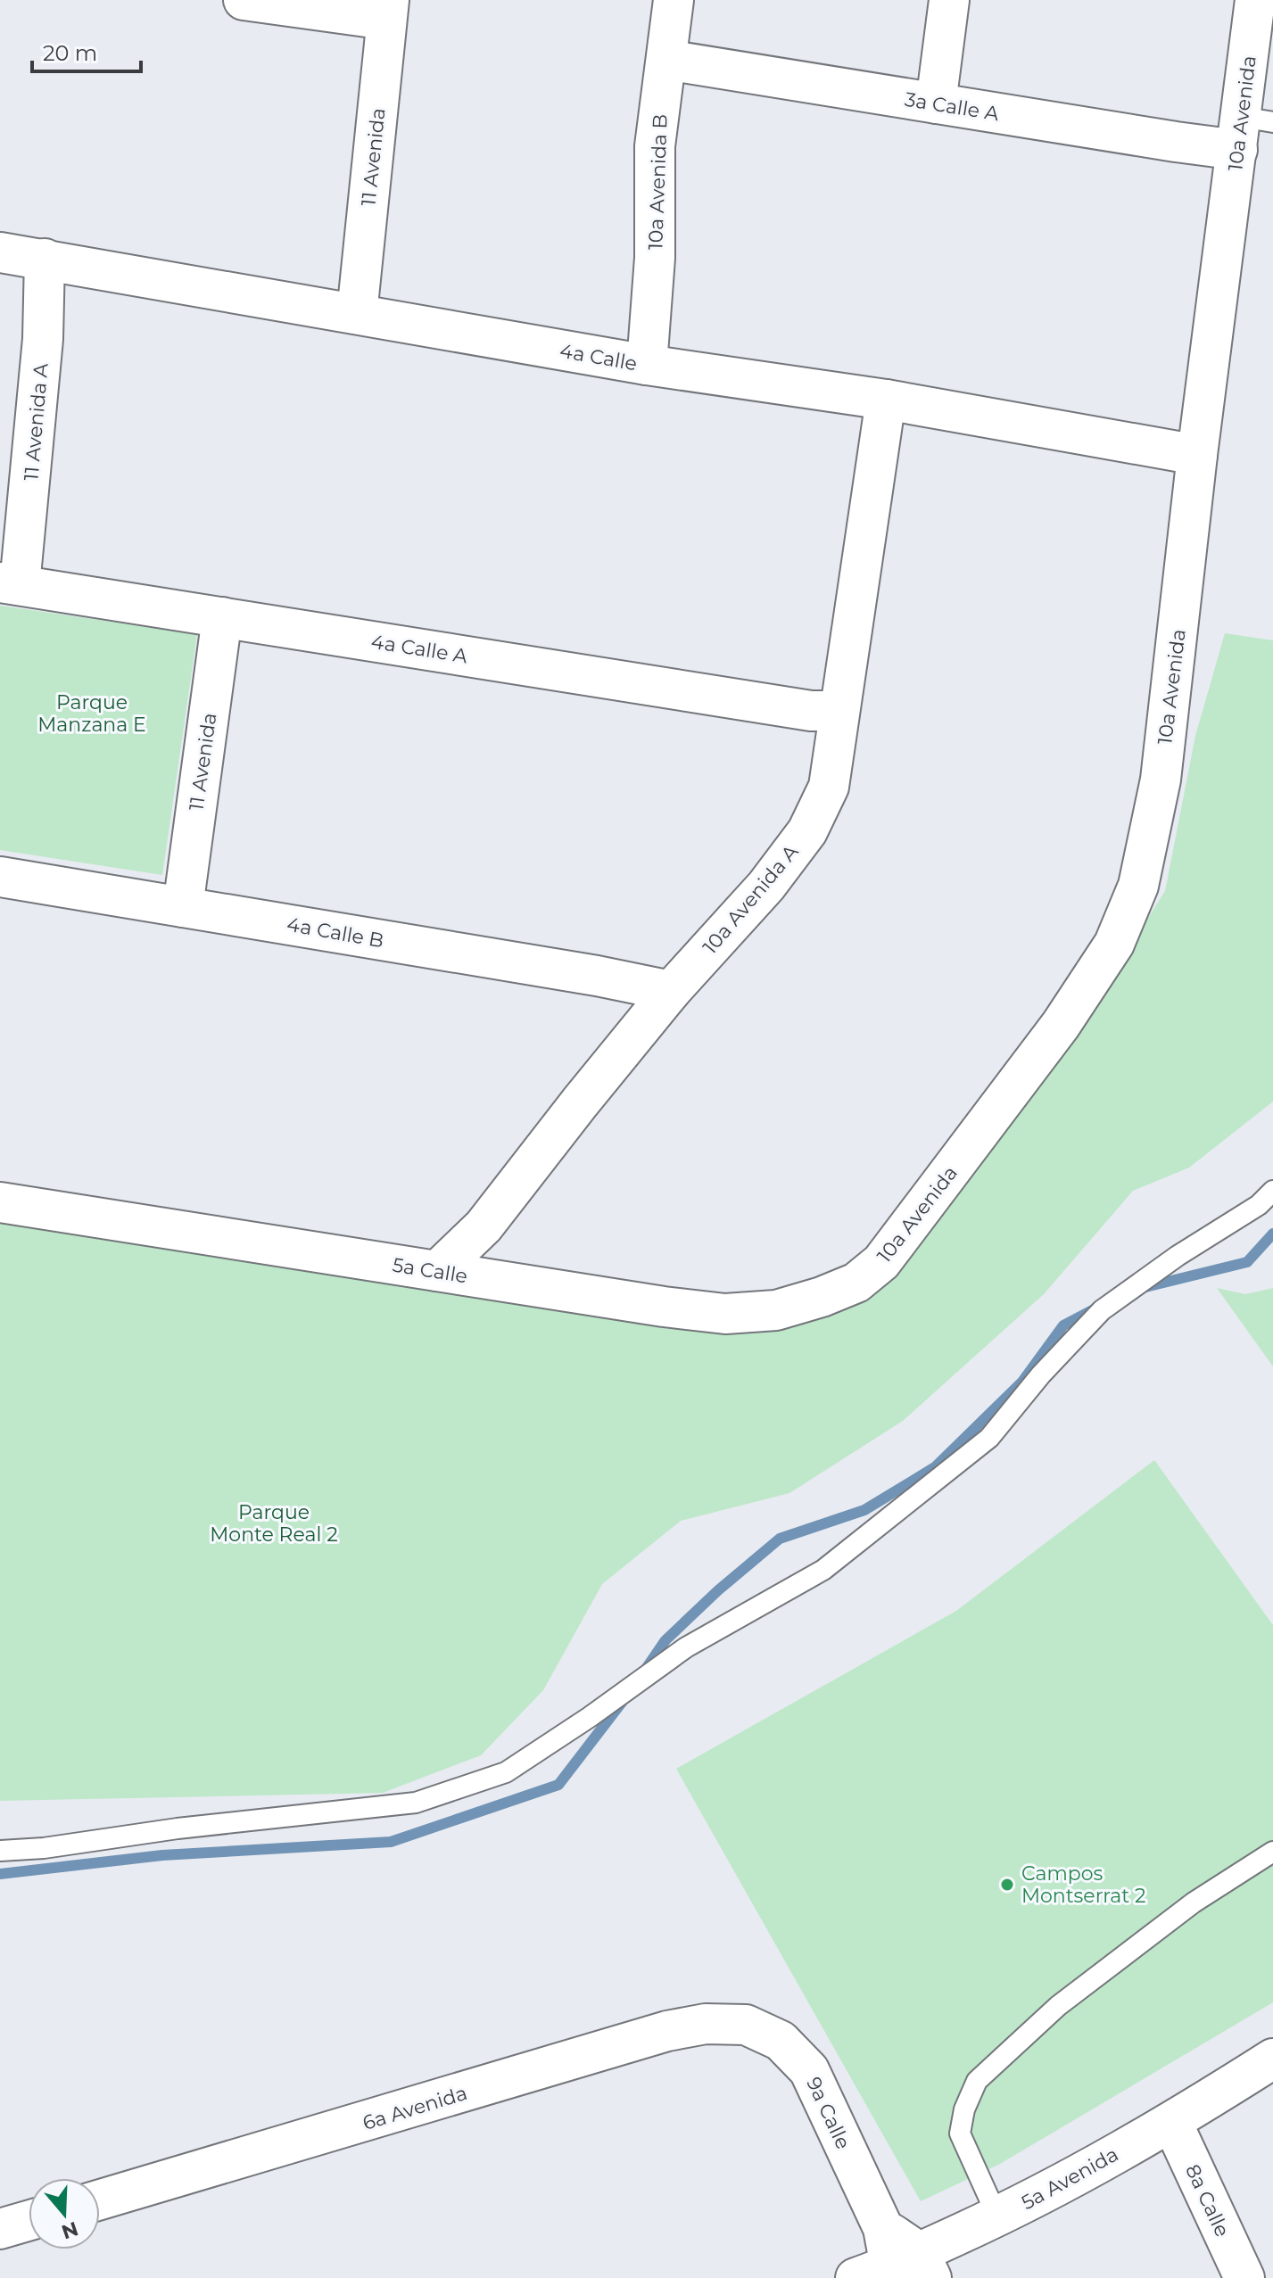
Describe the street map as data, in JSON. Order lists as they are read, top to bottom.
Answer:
{
  "streets": {
    "street": [
      "3a Calle A",
      "10a Avenida",
      "11 Avenida",
      "10a Avenida B",
      "4a Calle",
      "11 Avenida A",
      "4a Calle A",
      "10a Avenida A",
      "4a Calle B",
      "5a Calle",
      "6a Avenida",
      "9a Calle",
      "5a Avenida",
      "8a Calle"
    ]
  },
  "crossings": [
    ["3a Calle A", "10a Avenida"],
    ["3a Calle A", "10a Avenida B"],
    ["10a Avenida", "4a Calle"],
    ["10a Avenida", "5a Calle"],
    ["11 Avenida", "4a Calle"],
    ["11 Avenida", "4a Calle A"],
    ["11 Avenida", "4a Calle B"],
    ["10a Avenida B", "4a Calle"],
    ["4a Calle", "11 Avenida A"],
    ["4a Calle", "10a Avenida A"],
    ["11 Avenida A", "4a Calle A"],
    ["4a Calle A", "10a Avenida A"],
    ["10a Avenida A", "4a Calle B"],
    ["10a Avenida A", "5a Calle"],
    ["6a Avenida", "9a Calle"],
    ["9a Calle", "5a Avenida"],
    ["5a Avenida", "8a Calle"]
  ],
  "parks": ["Parque Manzana E", "Parque Monte Real 2"],
  "places": ["Campos Montserrat 2"],
  "scale_bar": "20 m",
  "north": "bottom"
}
